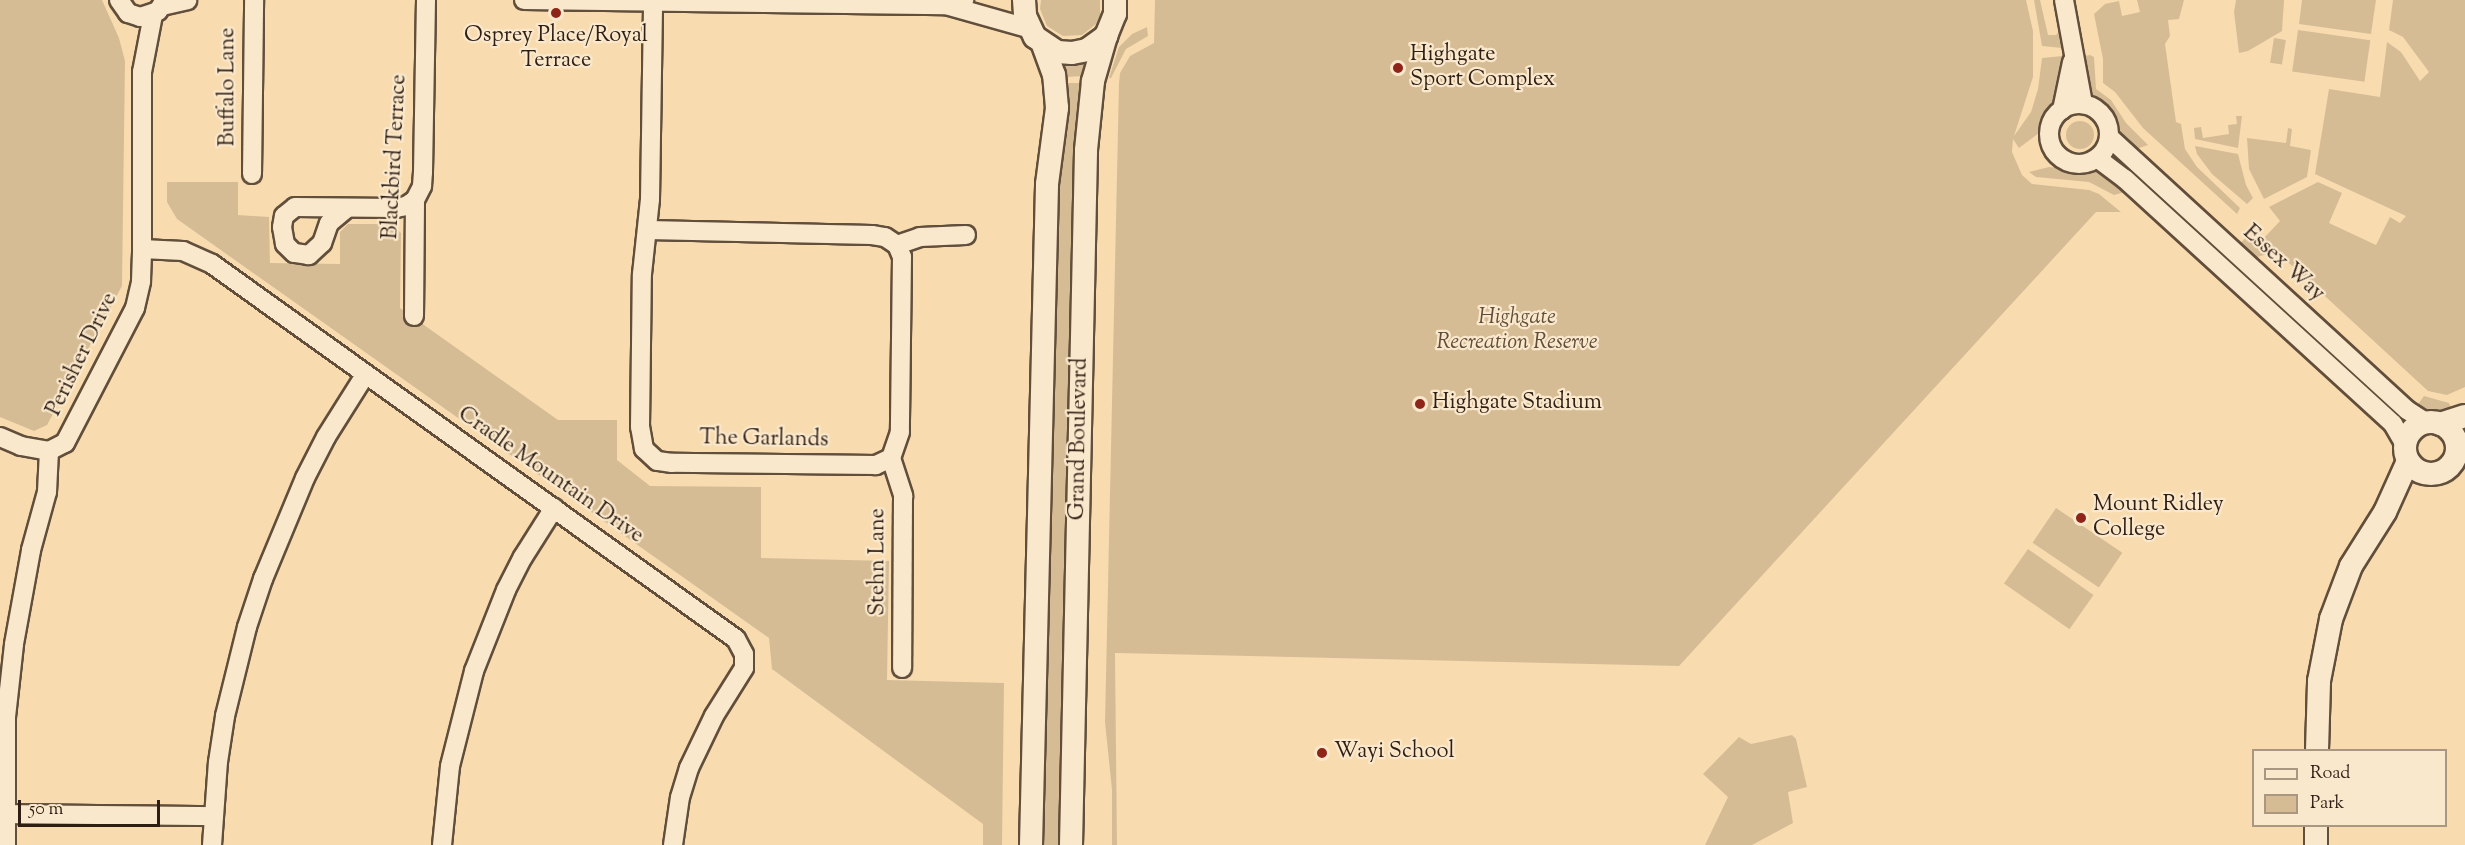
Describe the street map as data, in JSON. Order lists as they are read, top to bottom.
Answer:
{
  "streets": {
    "street": [
      "Buffalo Lane",
      "Blackbird Terrace",
      "Essex Way",
      "Perisher Drive",
      "Grand Boulevard",
      "The Garlands",
      "Cradle Mountain Drive",
      "Stehn Lane"
    ]
  },
  "crossings": [
    ["Perisher Drive", "Cradle Mountain Drive"],
    ["The Garlands", "Stehn Lane"]
  ],
  "parks": ["Highgate Recreation Reserve"],
  "places": [
    "Osprey Place/Royal Terrace",
    "Highgate Sport Complex",
    "Highgate Stadium",
    "Mount Ridley College",
    "Wayi School"
  ],
  "legend": ["Road", "Park"],
  "scale_bar": "50 m"
}
